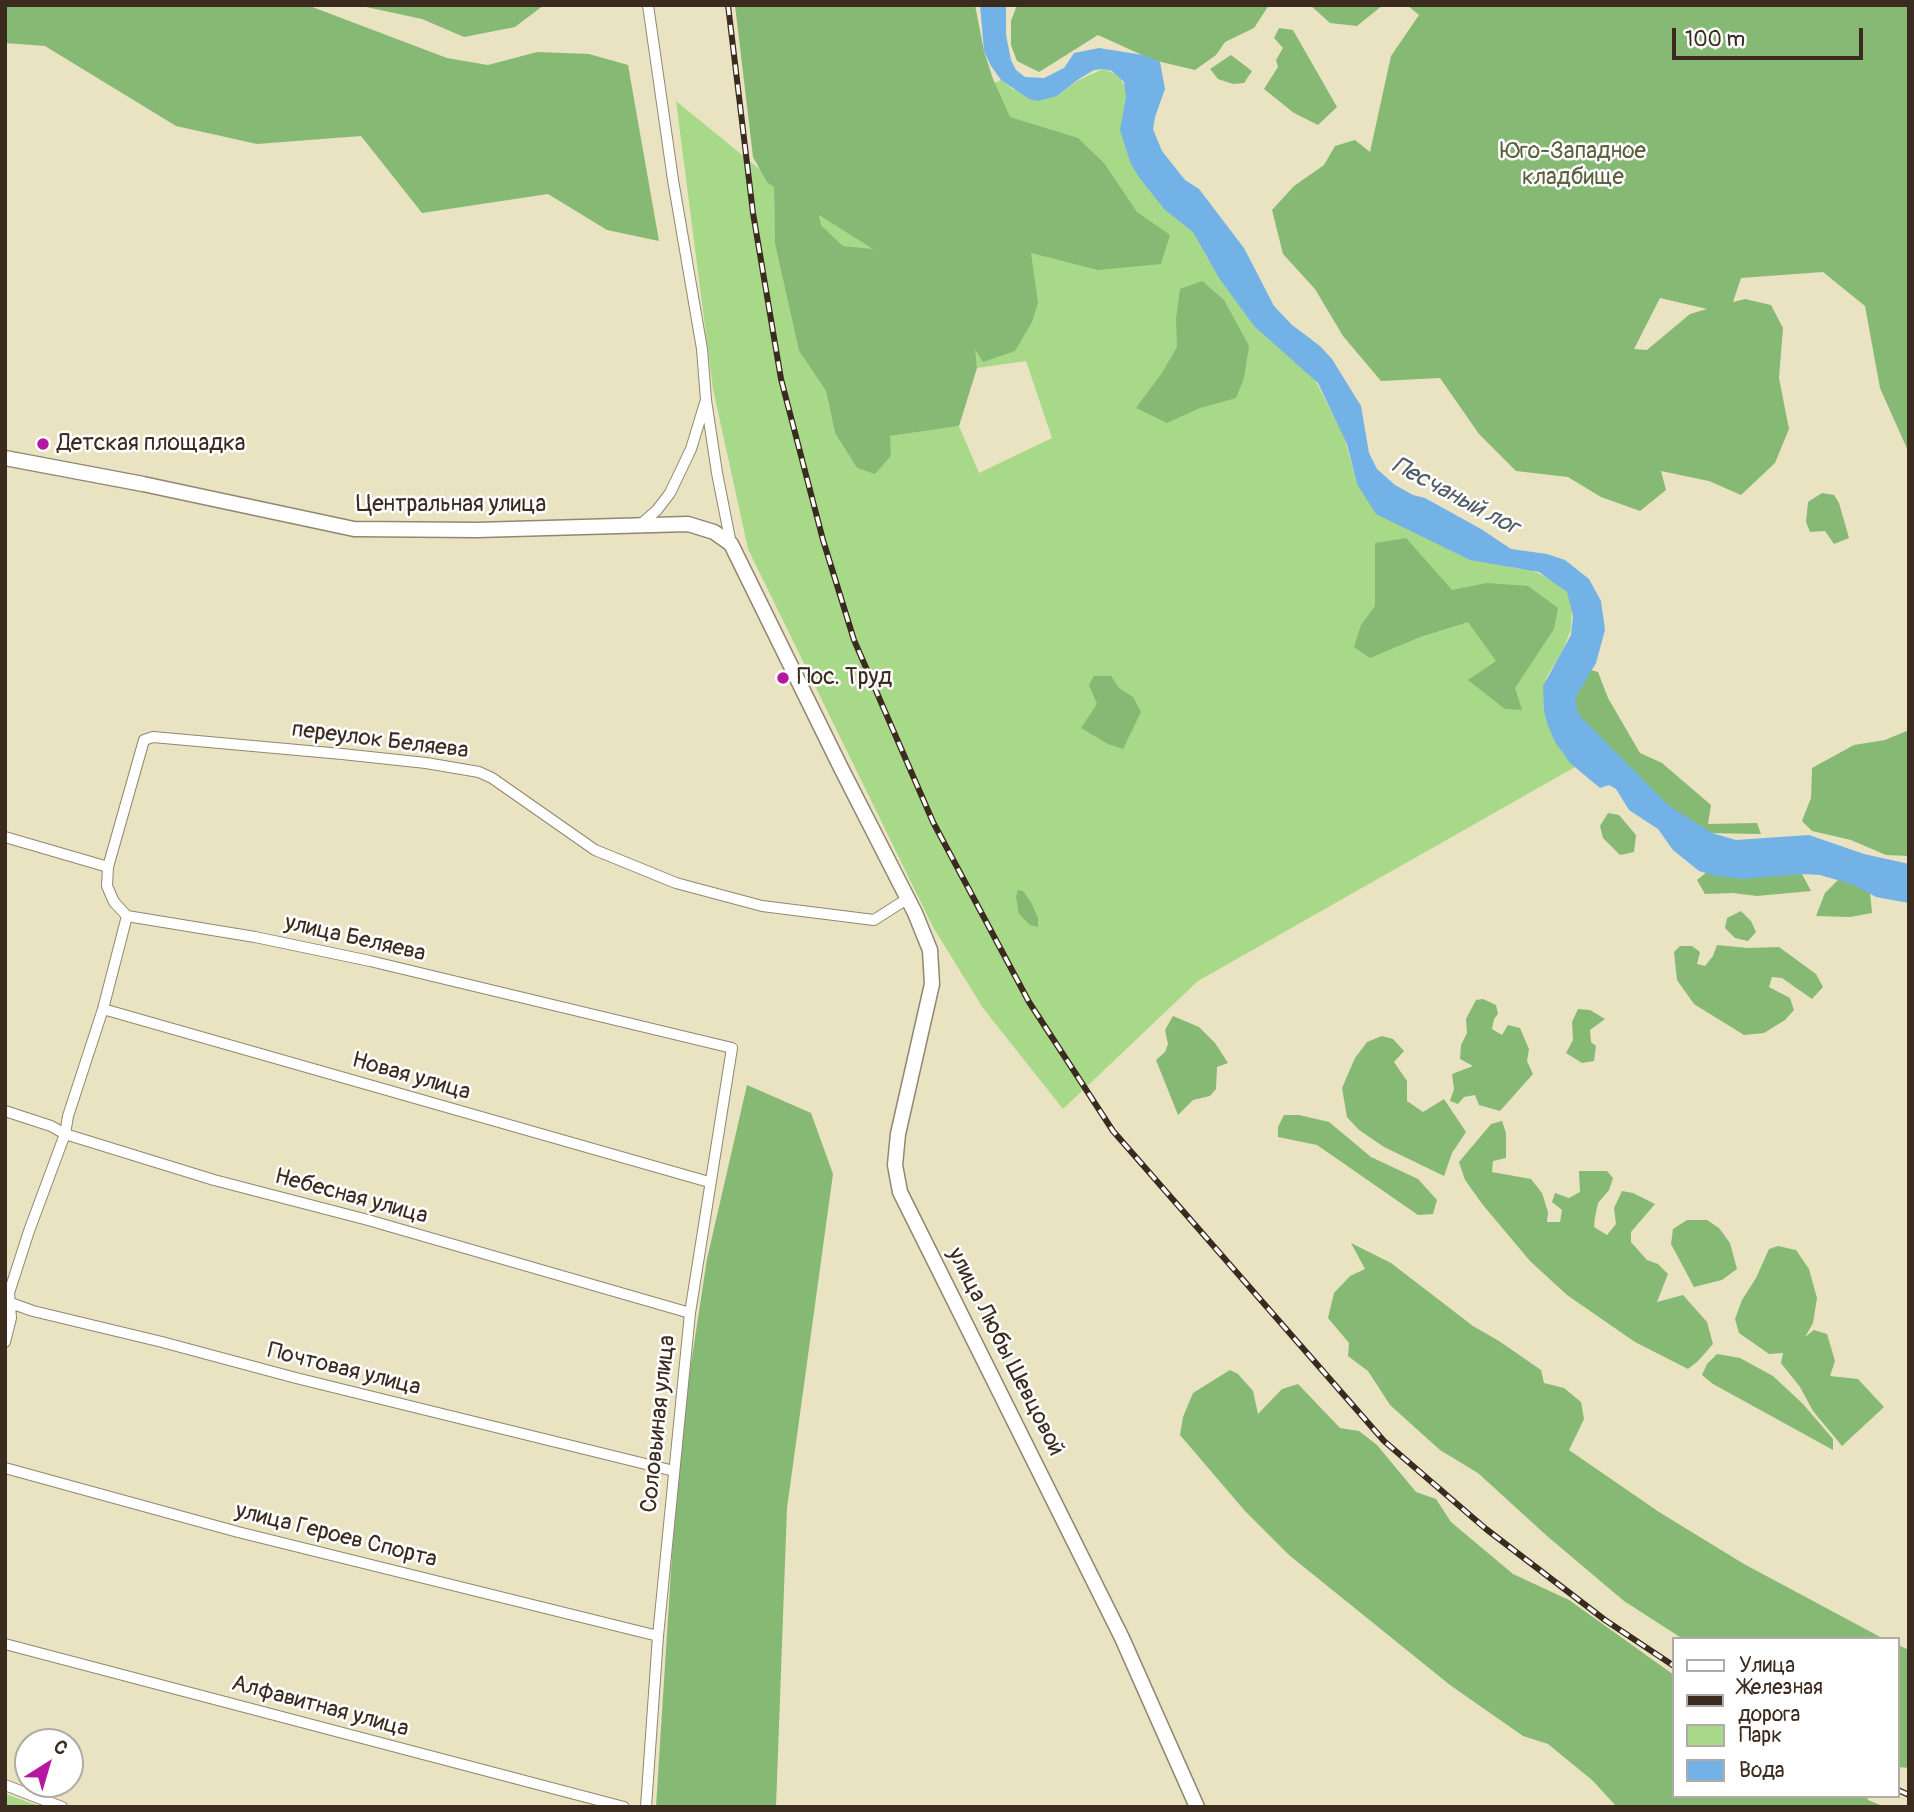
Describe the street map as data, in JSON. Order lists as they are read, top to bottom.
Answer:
{
  "streets": {
    "street": [
      "Центральная улица",
      "переулок Беляева",
      "улица Беляева",
      "Новая улица",
      "Небесная улица",
      "улица Любы Шевцовой",
      "Почтовая улица",
      "Соловьиная улица",
      "улица Героев Спорта",
      "Алфавитная улица"
    ]
  },
  "crossings": [
    ["Центральная улица", "улица Любы Шевцовой"],
    ["переулок Беляева", "улица Любы Шевцовой"],
    ["улица Беляева", "Соловьиная улица"],
    ["Новая улица", "Соловьиная улица"],
    ["Небесная улица", "Соловьиная улица"],
    ["Почтовая улица", "Соловьиная улица"],
    ["Соловьиная улица", "улица Героев Спорта"]
  ],
  "water": ["Песчаный лог"],
  "parks": ["Юго-Западное кладбище"],
  "places": ["Детская площадка", "Пос. Труд"],
  "legend": [
    "Улица",
    "Железная дорога",
    "Парк",
    "Вода"
  ],
  "scale_bar": "100 m",
  "north": "top right"
}
